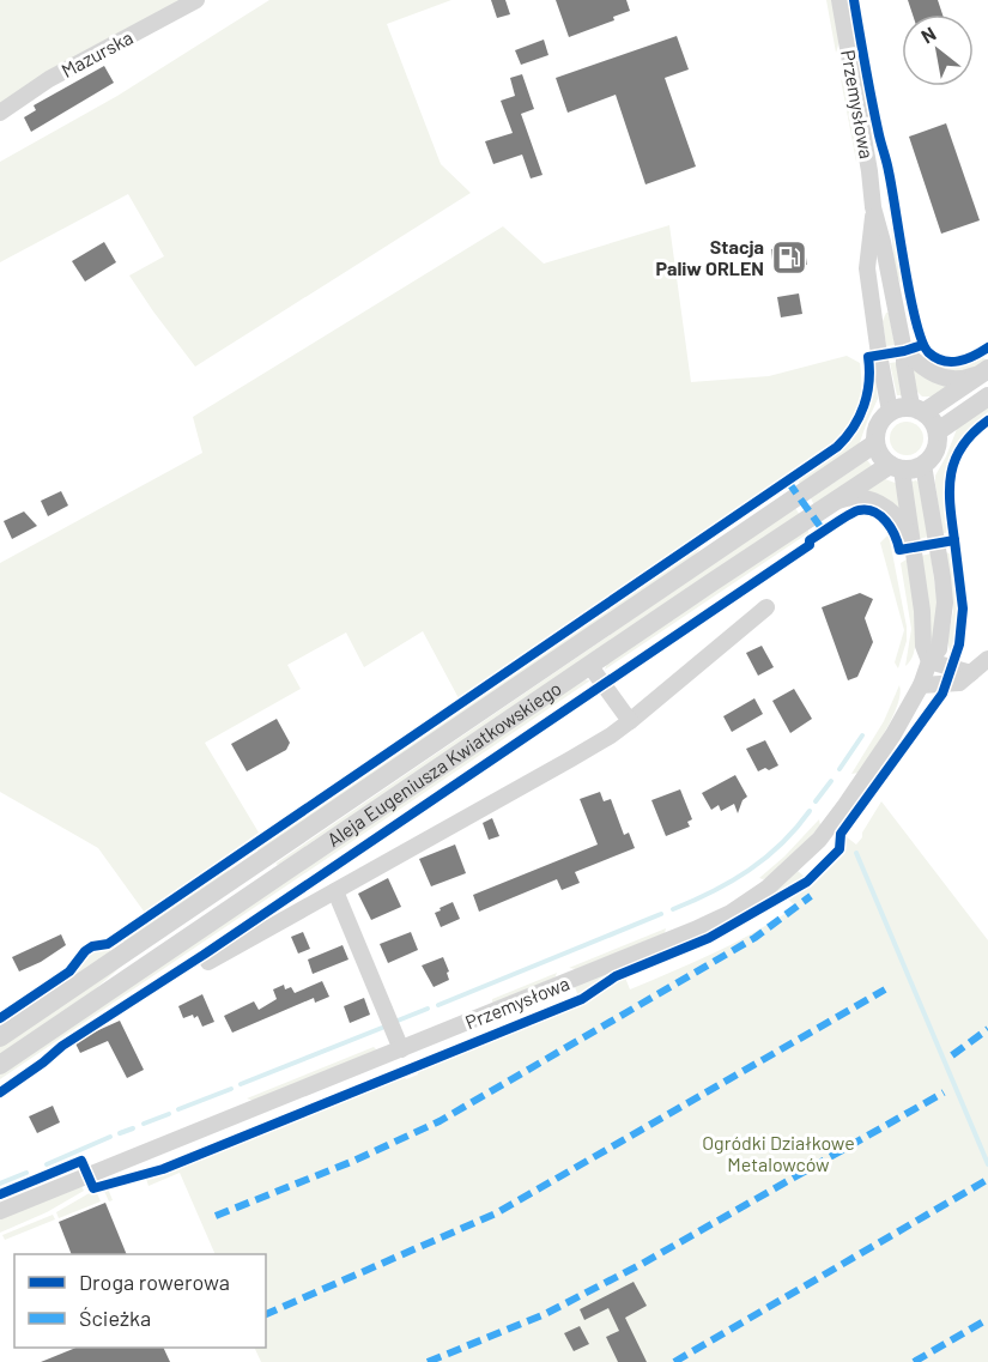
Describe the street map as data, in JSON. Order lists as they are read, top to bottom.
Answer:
{
  "streets": {
    "street": ["Mazurska", "Przemysłowa", "Aleja Eugeniusza Kwiatkowskiego"]
  },
  "crossings": [
    ["Przemysłowa", "Aleja Eugeniusza Kwiatkowskiego"]
  ],
  "parks": ["Ogródki Działkowe Metalowców"],
  "places": {
    "fuel station": ["Stacja Paliw ORLEN"]
  },
  "legend": ["Droga rowerowa", "Ścieżka"],
  "north": "top left"
}
